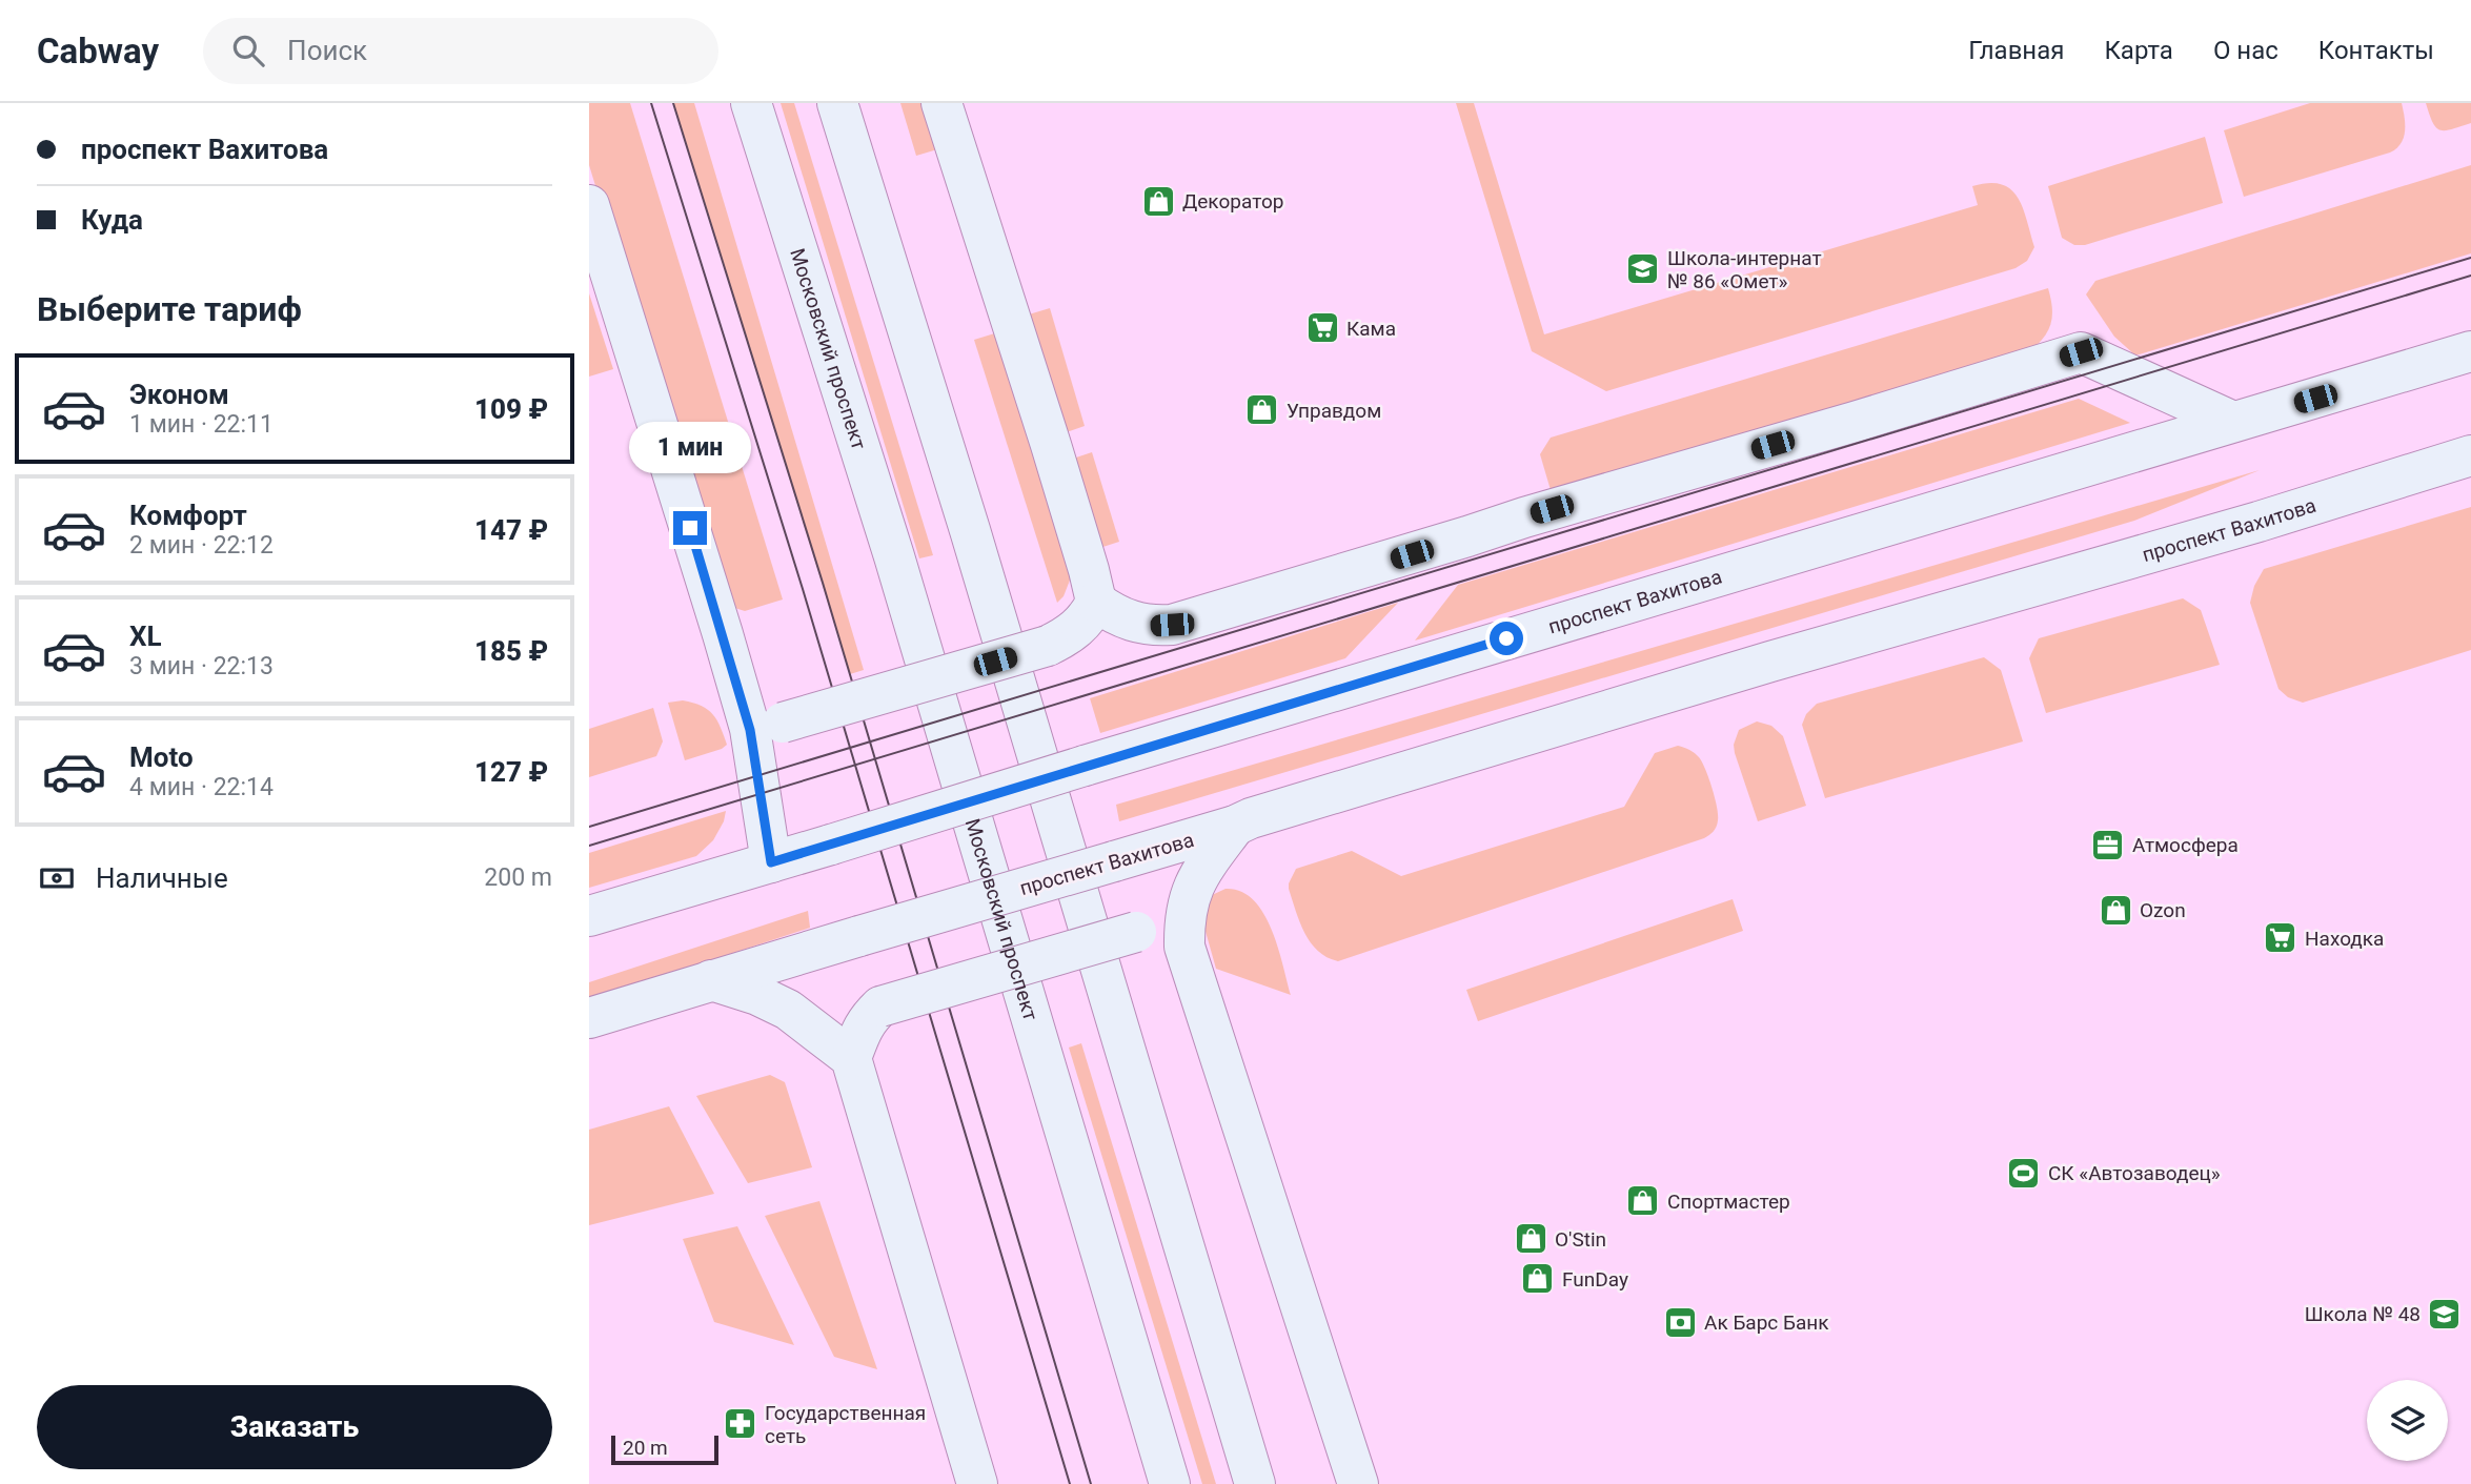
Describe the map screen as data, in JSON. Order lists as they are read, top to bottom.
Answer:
{
  "streets": {
    "main road": ["Московский проспект", "проспект Вахитова"]
  },
  "places": {
    "shop": [
      "Декоратор",
      "Управдом",
      "Ozon",
      "Спортмастер",
      "O'Stin",
      "FunDay"
    ],
    "school or university": ["Школа-интернат № 86 «Омет»", "Школа № 48"],
    "supermarket": ["Кама", "Находка"],
    "office": ["Атмосфера"],
    "sports": ["СК «Автозаводец»"],
    "bank": ["Ак Барс Банк"],
    "pharmacy": ["Государственная сеть"]
  },
  "scale_bar": "20 m",
  "page": {
    "header": "Cabway",
    "search": "Поиск",
    "nav": [
      "Главная",
      "Карта",
      "О нас",
      "Контакты"
    ],
    "banner": ["проспект Вахитова", "Куда"],
    "heading": "Выберите тариф",
    "list": [
      {
        "name": "Эконом",
        "note": "1 мин · 22:11",
        "value": "109 ₽"
      },
      {
        "name": "Комфорт",
        "note": "2 мин · 22:12",
        "value": "147 ₽"
      },
      {
        "name": "XL",
        "note": "3 мин · 22:13",
        "value": "185 ₽"
      },
      {
        "name": "Moto",
        "note": "4 мин · 22:14",
        "value": "127 ₽"
      }
    ],
    "bubble": "1 мин",
    "pay": ["Наличные", "200 m"],
    "buttons": "Заказать",
    "scale": "20 m"
  }
}
